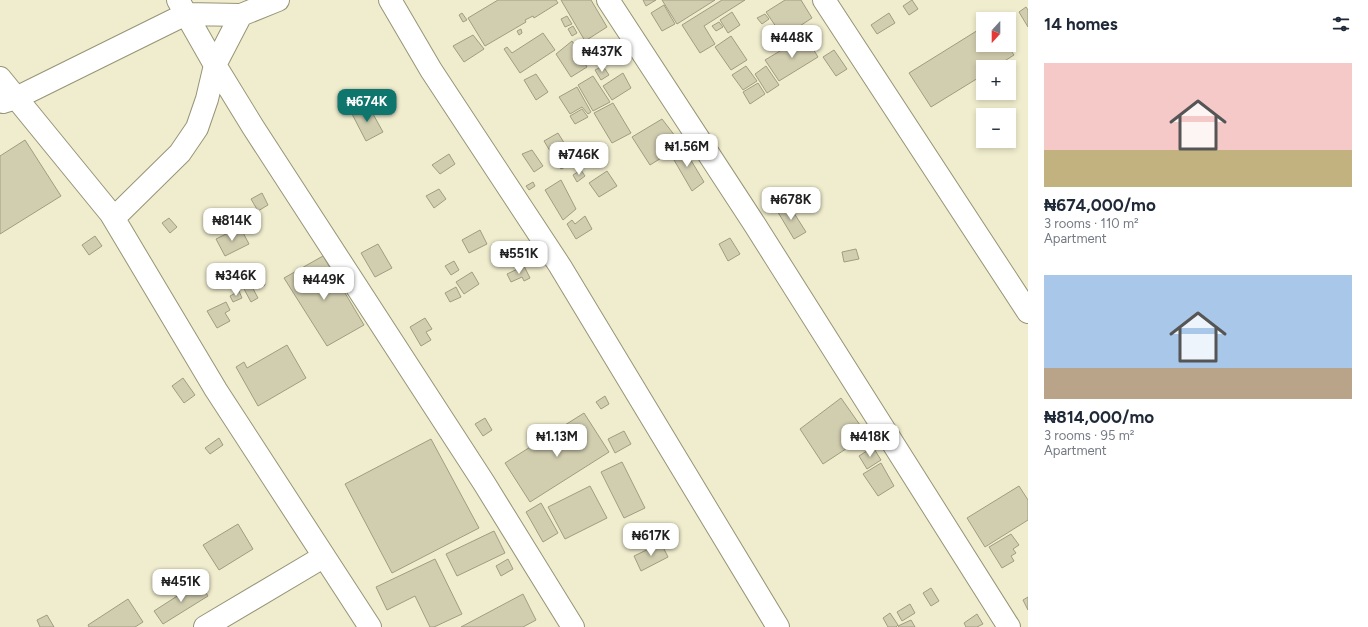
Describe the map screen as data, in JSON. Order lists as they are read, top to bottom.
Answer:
{
  "north": "bottom",
  "page": {
    "heading": "14 homes",
    "map_buttons": ["+", "−"],
    "price": [
      "₦448K",
      "₦437K",
      "₦674K",
      "₦1.56M",
      "₦746K",
      "₦678K",
      "₦814K",
      "₦551K",
      "₦346K",
      "₦449K",
      "₦1.13M",
      "₦418K",
      "₦617K",
      "₦451K"
    ],
    "list": [
      {
        "name": "₦674,000/mo",
        "note": "3 rooms · 110 m² · Apartment"
      },
      {
        "name": "₦814,000/mo",
        "note": "3 rooms · 95 m² · Apartment"
      }
    ]
  }
}
